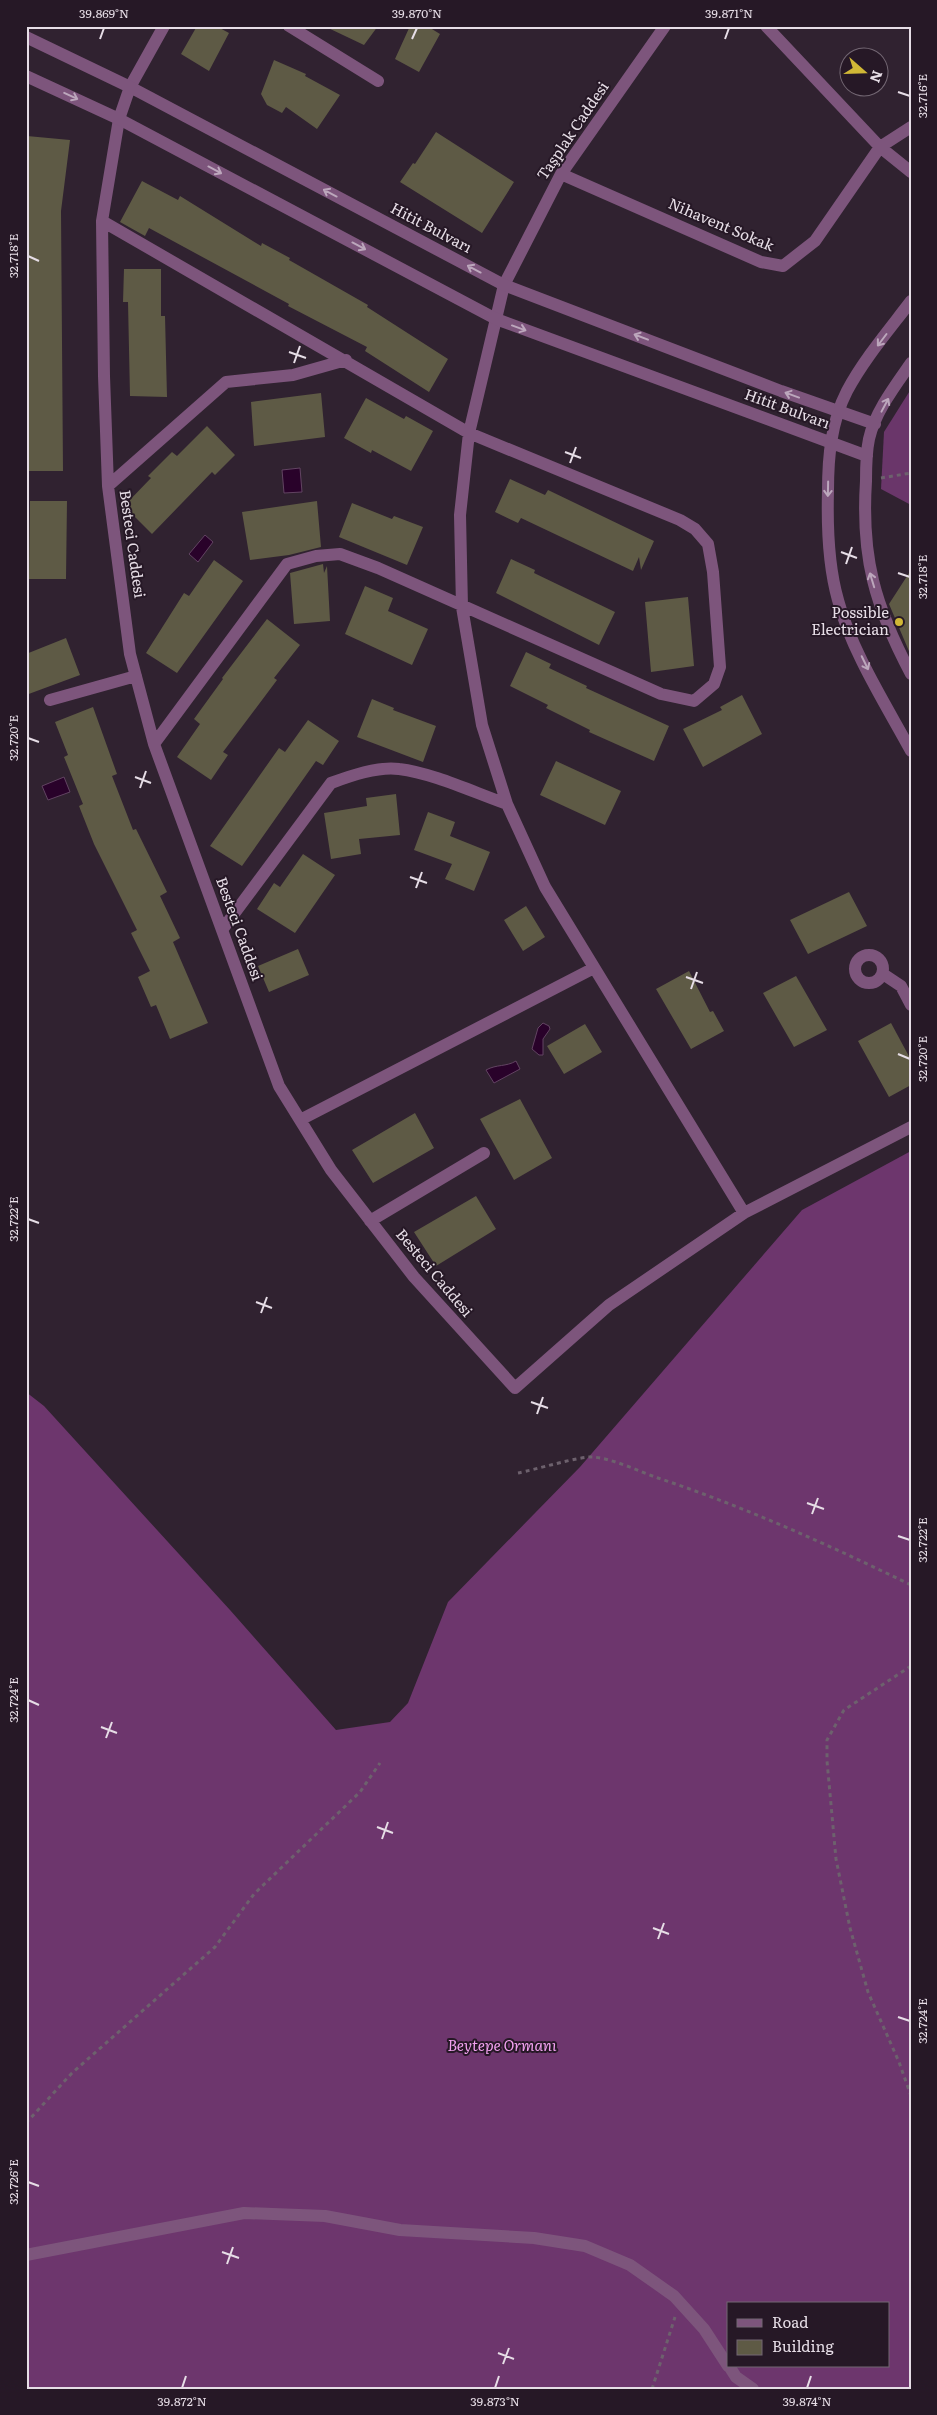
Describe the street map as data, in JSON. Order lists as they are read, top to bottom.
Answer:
{
  "streets": {
    "street": [
      "Taşplak Caddesi",
      "Nihavent Sokak",
      "Hitit Bulvarı",
      "Besteci Caddesi"
    ]
  },
  "crossings": [
    ["Taşplak Caddesi", "Nihavent Sokak"],
    ["Taşplak Caddesi", "Hitit Bulvarı"],
    ["Taşplak Caddesi", "Besteci Caddesi"],
    ["Hitit Bulvarı", "Besteci Caddesi"]
  ],
  "parks": ["Beytepe Ormanı"],
  "places": ["Possible Electrician"],
  "legend": ["Road", "Building"],
  "north": "right",
  "coordinates": [
    "39.869°N",
    "39.870°N",
    "39.871°N",
    "32.716°E",
    "32.718°E",
    "32.720°E",
    "32.722°E",
    "32.724°E",
    "32.726°E",
    "39.872°N",
    "39.873°N",
    "39.874°N"
  ]
}
